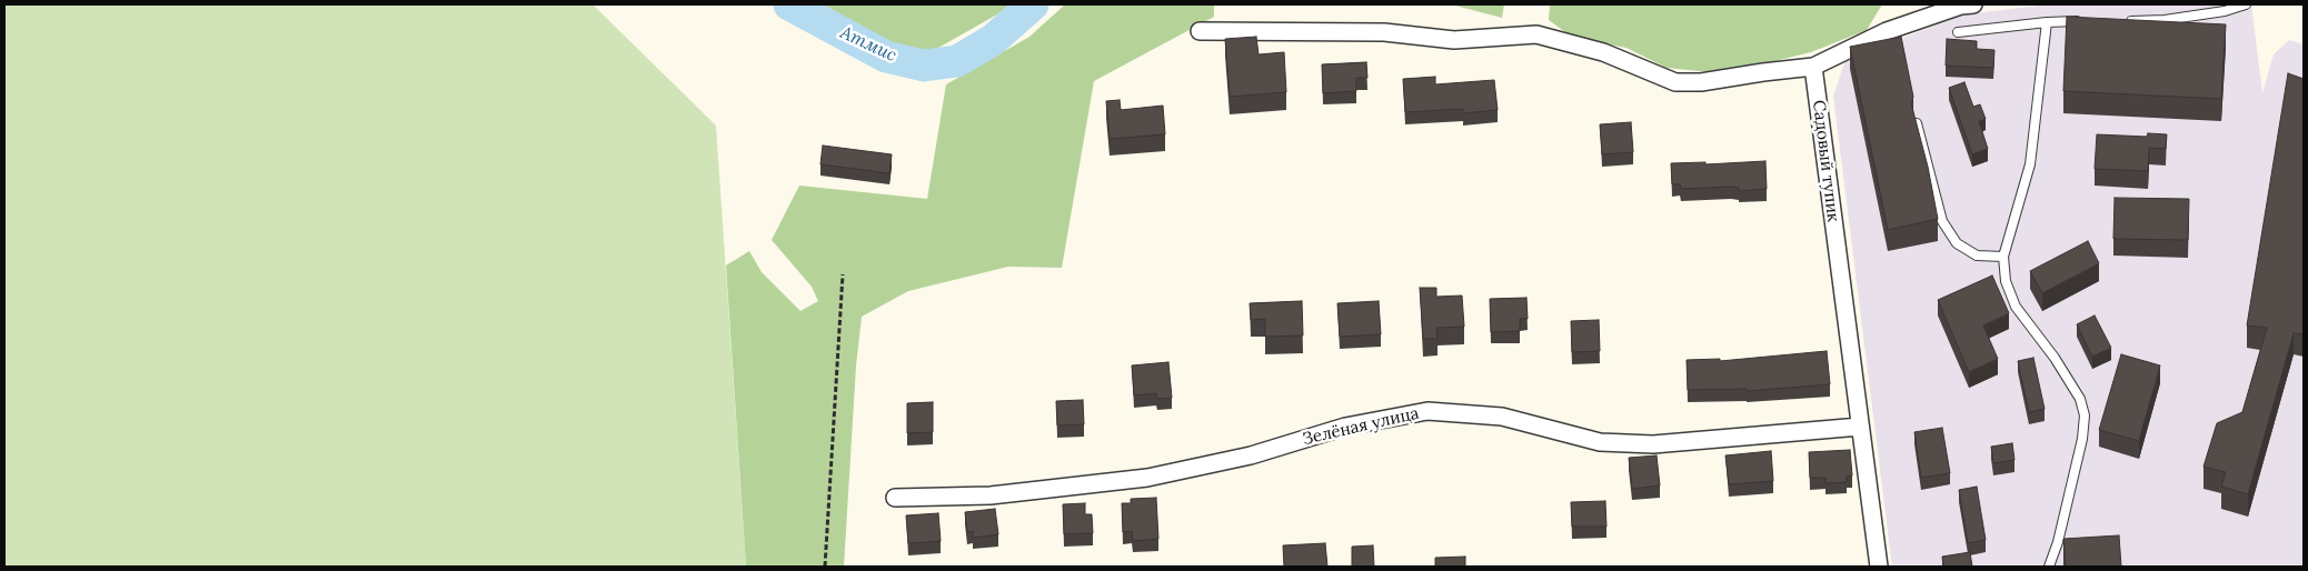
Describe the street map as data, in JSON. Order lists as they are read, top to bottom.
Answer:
{
  "streets": {
    "street": ["Садовый тупик", "Зелёная улица"]
  },
  "crossings": [
    ["Садовый тупик", "Зелёная улица"]
  ],
  "water": ["Атмис"]
}
